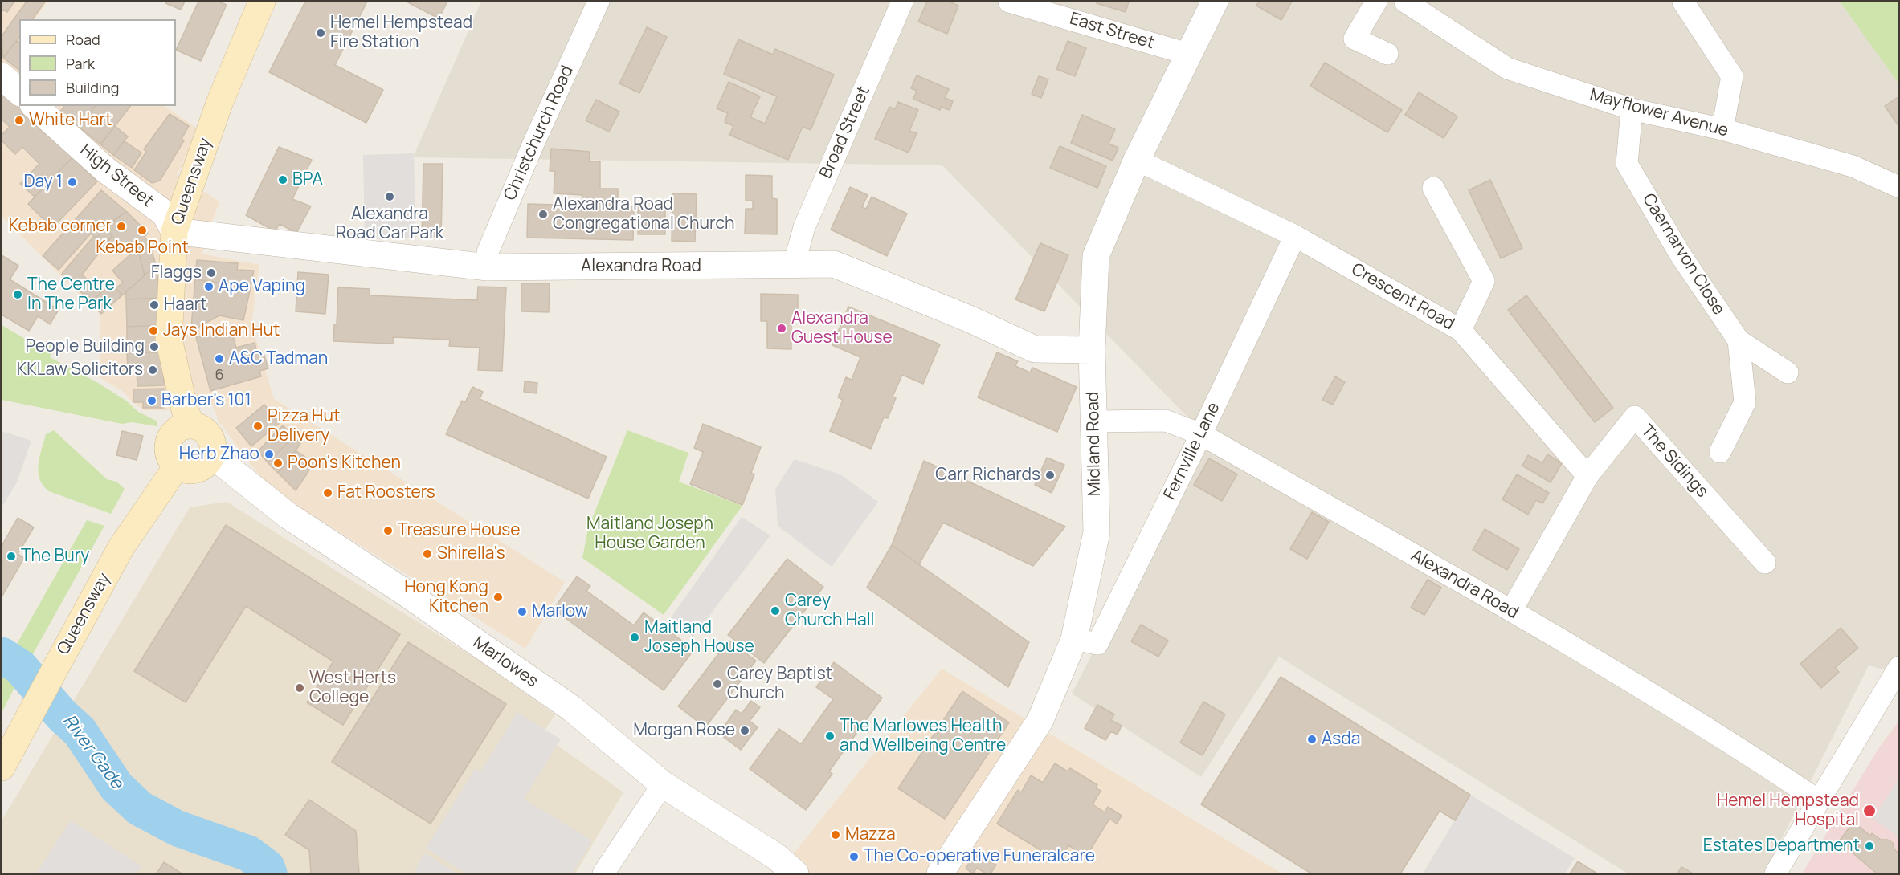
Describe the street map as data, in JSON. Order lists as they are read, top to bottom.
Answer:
{
  "streets": {
    "main road": ["Queensway"],
    "street": [
      "East Street",
      "Mayflower Avenue",
      "Broad Street",
      "Christchurch Road",
      "High Street",
      "Caernarvon Close",
      "Alexandra Road",
      "Crescent Road",
      "Midland Road",
      "Fernville Lane",
      "The Sidings",
      "Marlowes"
    ]
  },
  "crossings": [
    ["East Street", "Midland Road"],
    ["Mayflower Avenue", "Caernarvon Close"],
    ["Broad Street", "Alexandra Road"],
    ["Christchurch Road", "Alexandra Road"],
    ["High Street", "Queensway"],
    ["High Street", "Alexandra Road"],
    ["Queensway", "Alexandra Road"],
    ["Queensway", "Marlowes"],
    ["Alexandra Road", "Midland Road"],
    ["Alexandra Road", "Fernville Lane"],
    ["Crescent Road", "Midland Road"],
    ["Crescent Road", "Fernville Lane"],
    ["Crescent Road", "The Sidings"],
    ["Midland Road", "Fernville Lane"]
  ],
  "water": ["River Gade"],
  "parks": ["Maitland Joseph House Garden"],
  "places": [
    "Hemel Hempstead Fire Station",
    "White Hart",
    "BPA",
    "Day 1",
    "Alexandra Road Car Park",
    "Alexandra Road Congregational Church",
    "Kebab corner",
    "Kebab Point",
    "Flaggs",
    "Ape Vaping",
    "The Centre In The Park",
    "Haart",
    "Alexandra Guest House",
    "Jays Indian Hut",
    "People Building",
    "A&C Tadman",
    "KKLaw Solicitors",
    "Barber's 101",
    "Pizza Hut Delivery",
    "Herb Zhao",
    "Poon's Kitchen",
    "Carr Richards",
    "Fat Roosters",
    "Treasure House",
    "Shirella's",
    "The Bury",
    "Hong Kong Kitchen",
    "Carey Church Hall",
    "Marlow",
    "Maitland Joseph House",
    "Carey Baptist Church",
    "West Herts College",
    "Morgan Rose",
    "The Marlowes Health and Wellbeing Centre",
    "Asda",
    "Hemel Hempstead Hospital",
    "Mazza",
    "Estates Department",
    "The Co-operative Funeralcare"
  ],
  "house_numbers": ["6"],
  "legend": ["Road", "Park", "Building"]
}
